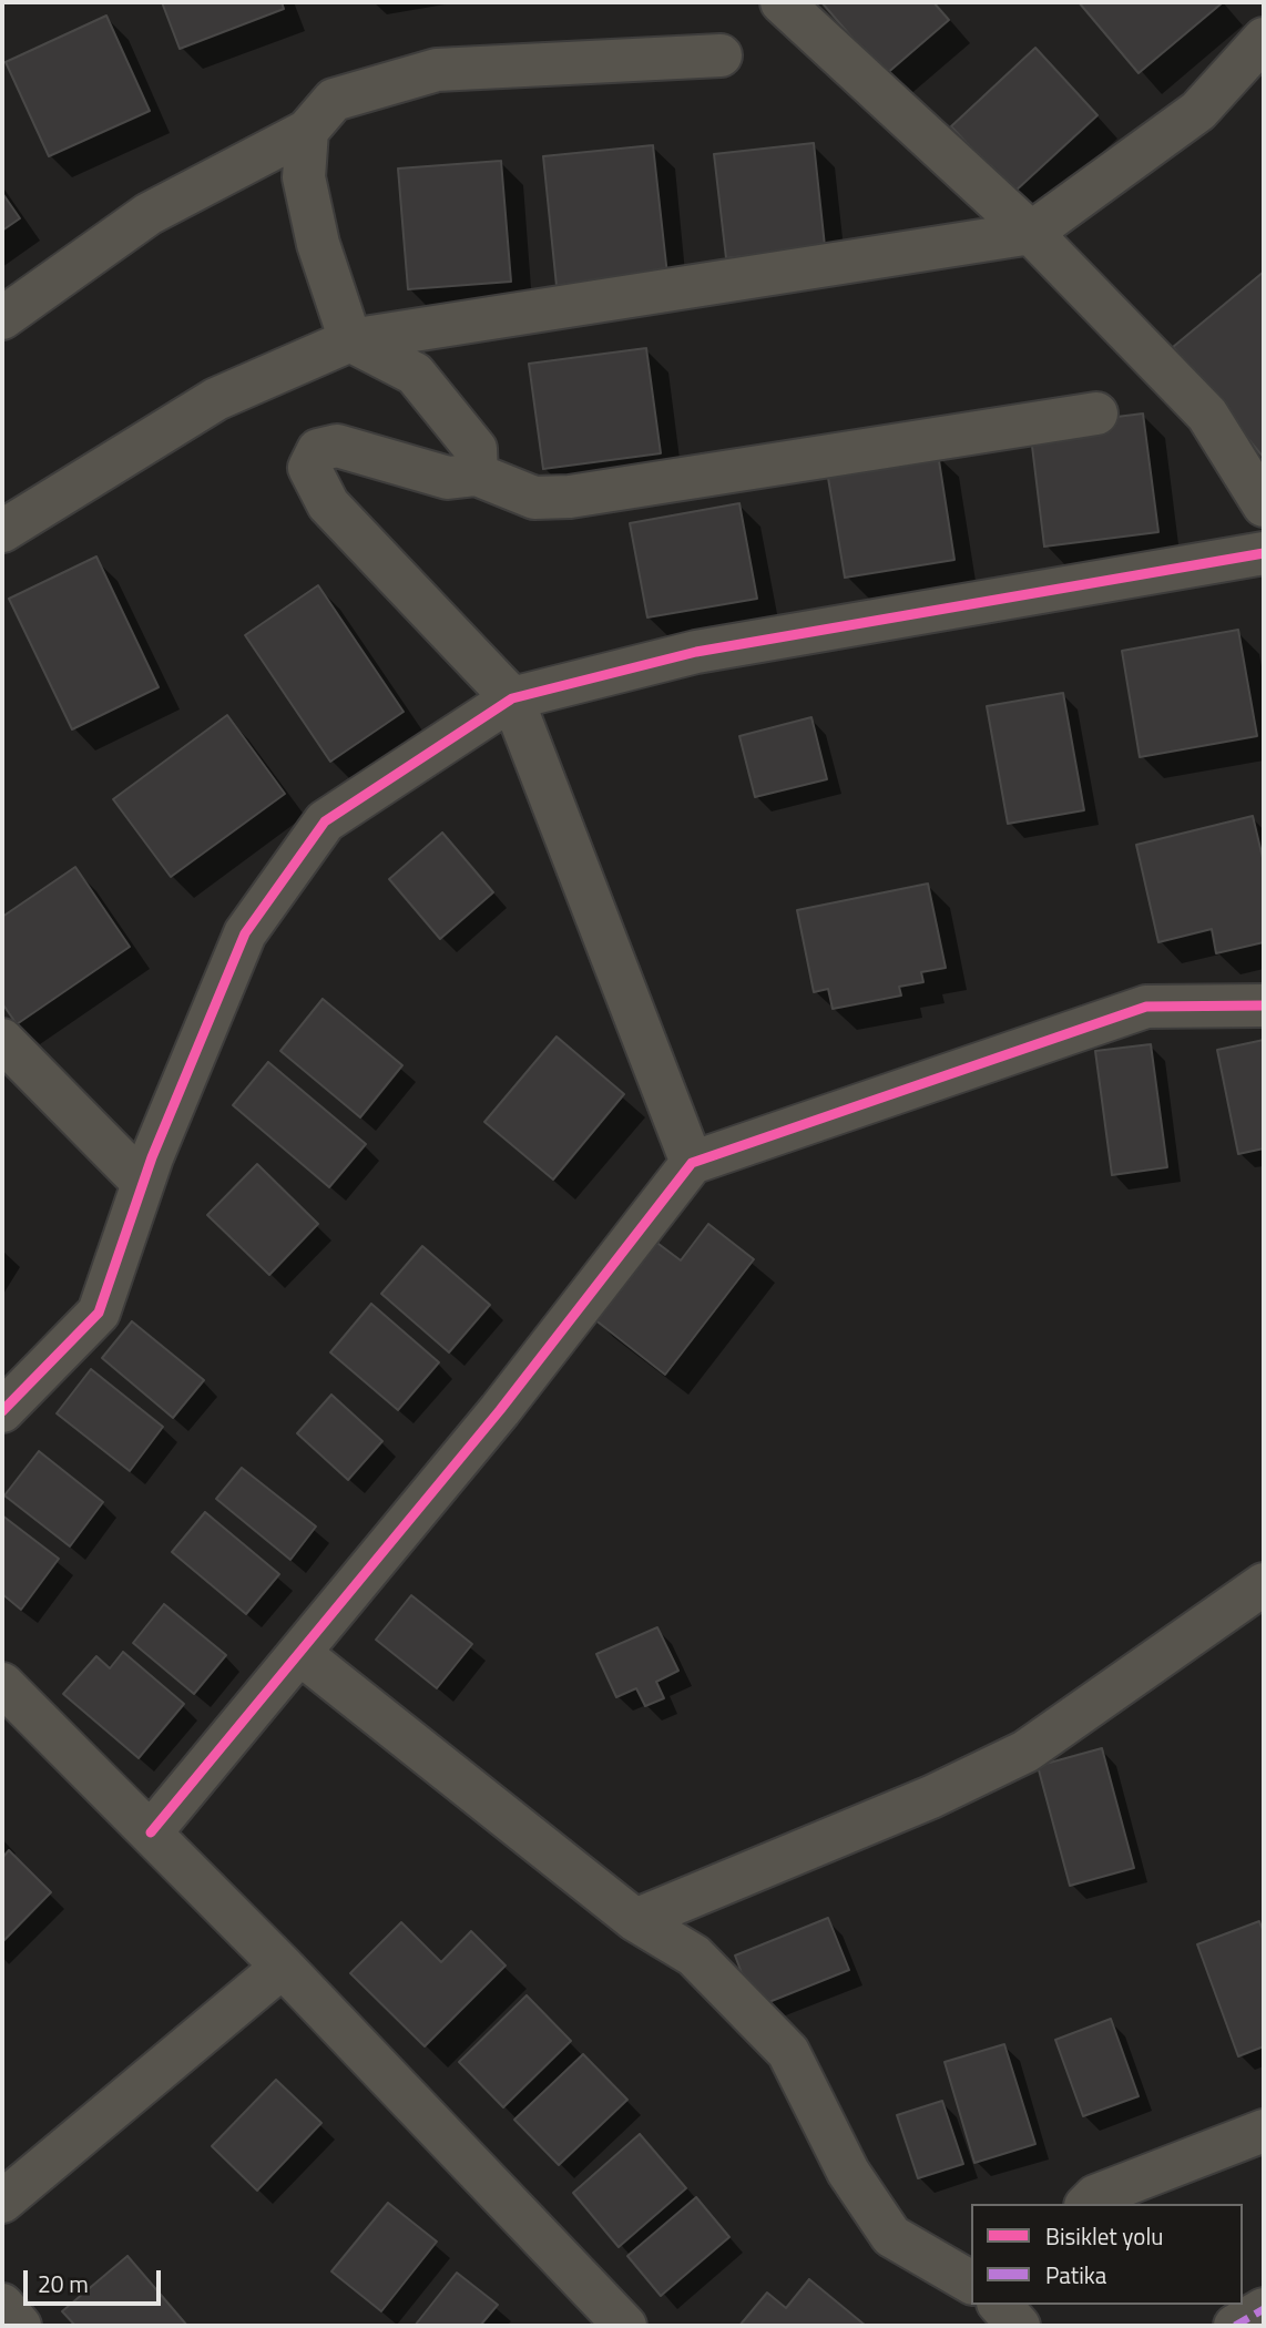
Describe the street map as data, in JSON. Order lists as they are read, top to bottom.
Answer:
{
  "legend": ["Bisiklet yolu", "Patika"],
  "scale_bar": "20 m"
}
